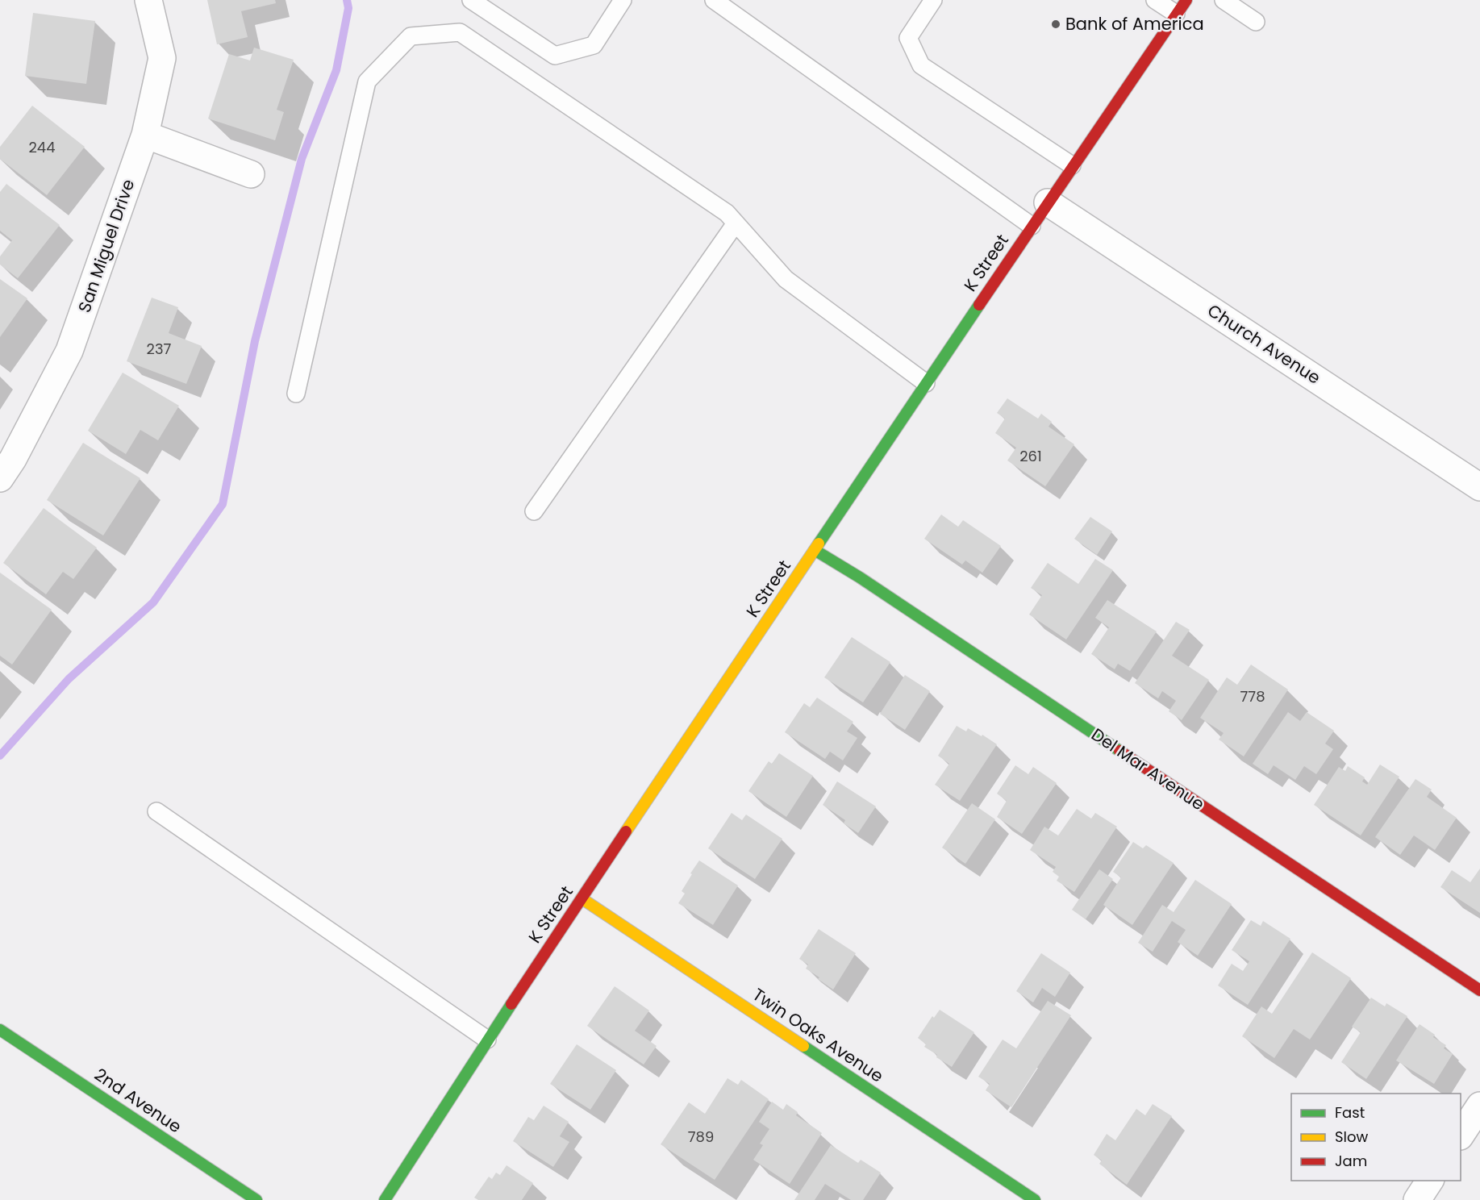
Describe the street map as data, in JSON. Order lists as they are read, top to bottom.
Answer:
{
  "streets": {
    "street": [
      "San Miguel Drive",
      "K Street",
      "Church Avenue",
      "Del Mar Avenue",
      "Twin Oaks Avenue",
      "2nd Avenue"
    ]
  },
  "crossings": [
    ["K Street", "Church Avenue"],
    ["K Street", "Del Mar Avenue"],
    ["K Street", "Twin Oaks Avenue"]
  ],
  "places": ["Bank of America"],
  "house_numbers": [
    "244",
    "237",
    "261",
    "778",
    "789"
  ],
  "legend": ["Fast", "Slow", "Jam"]
}
